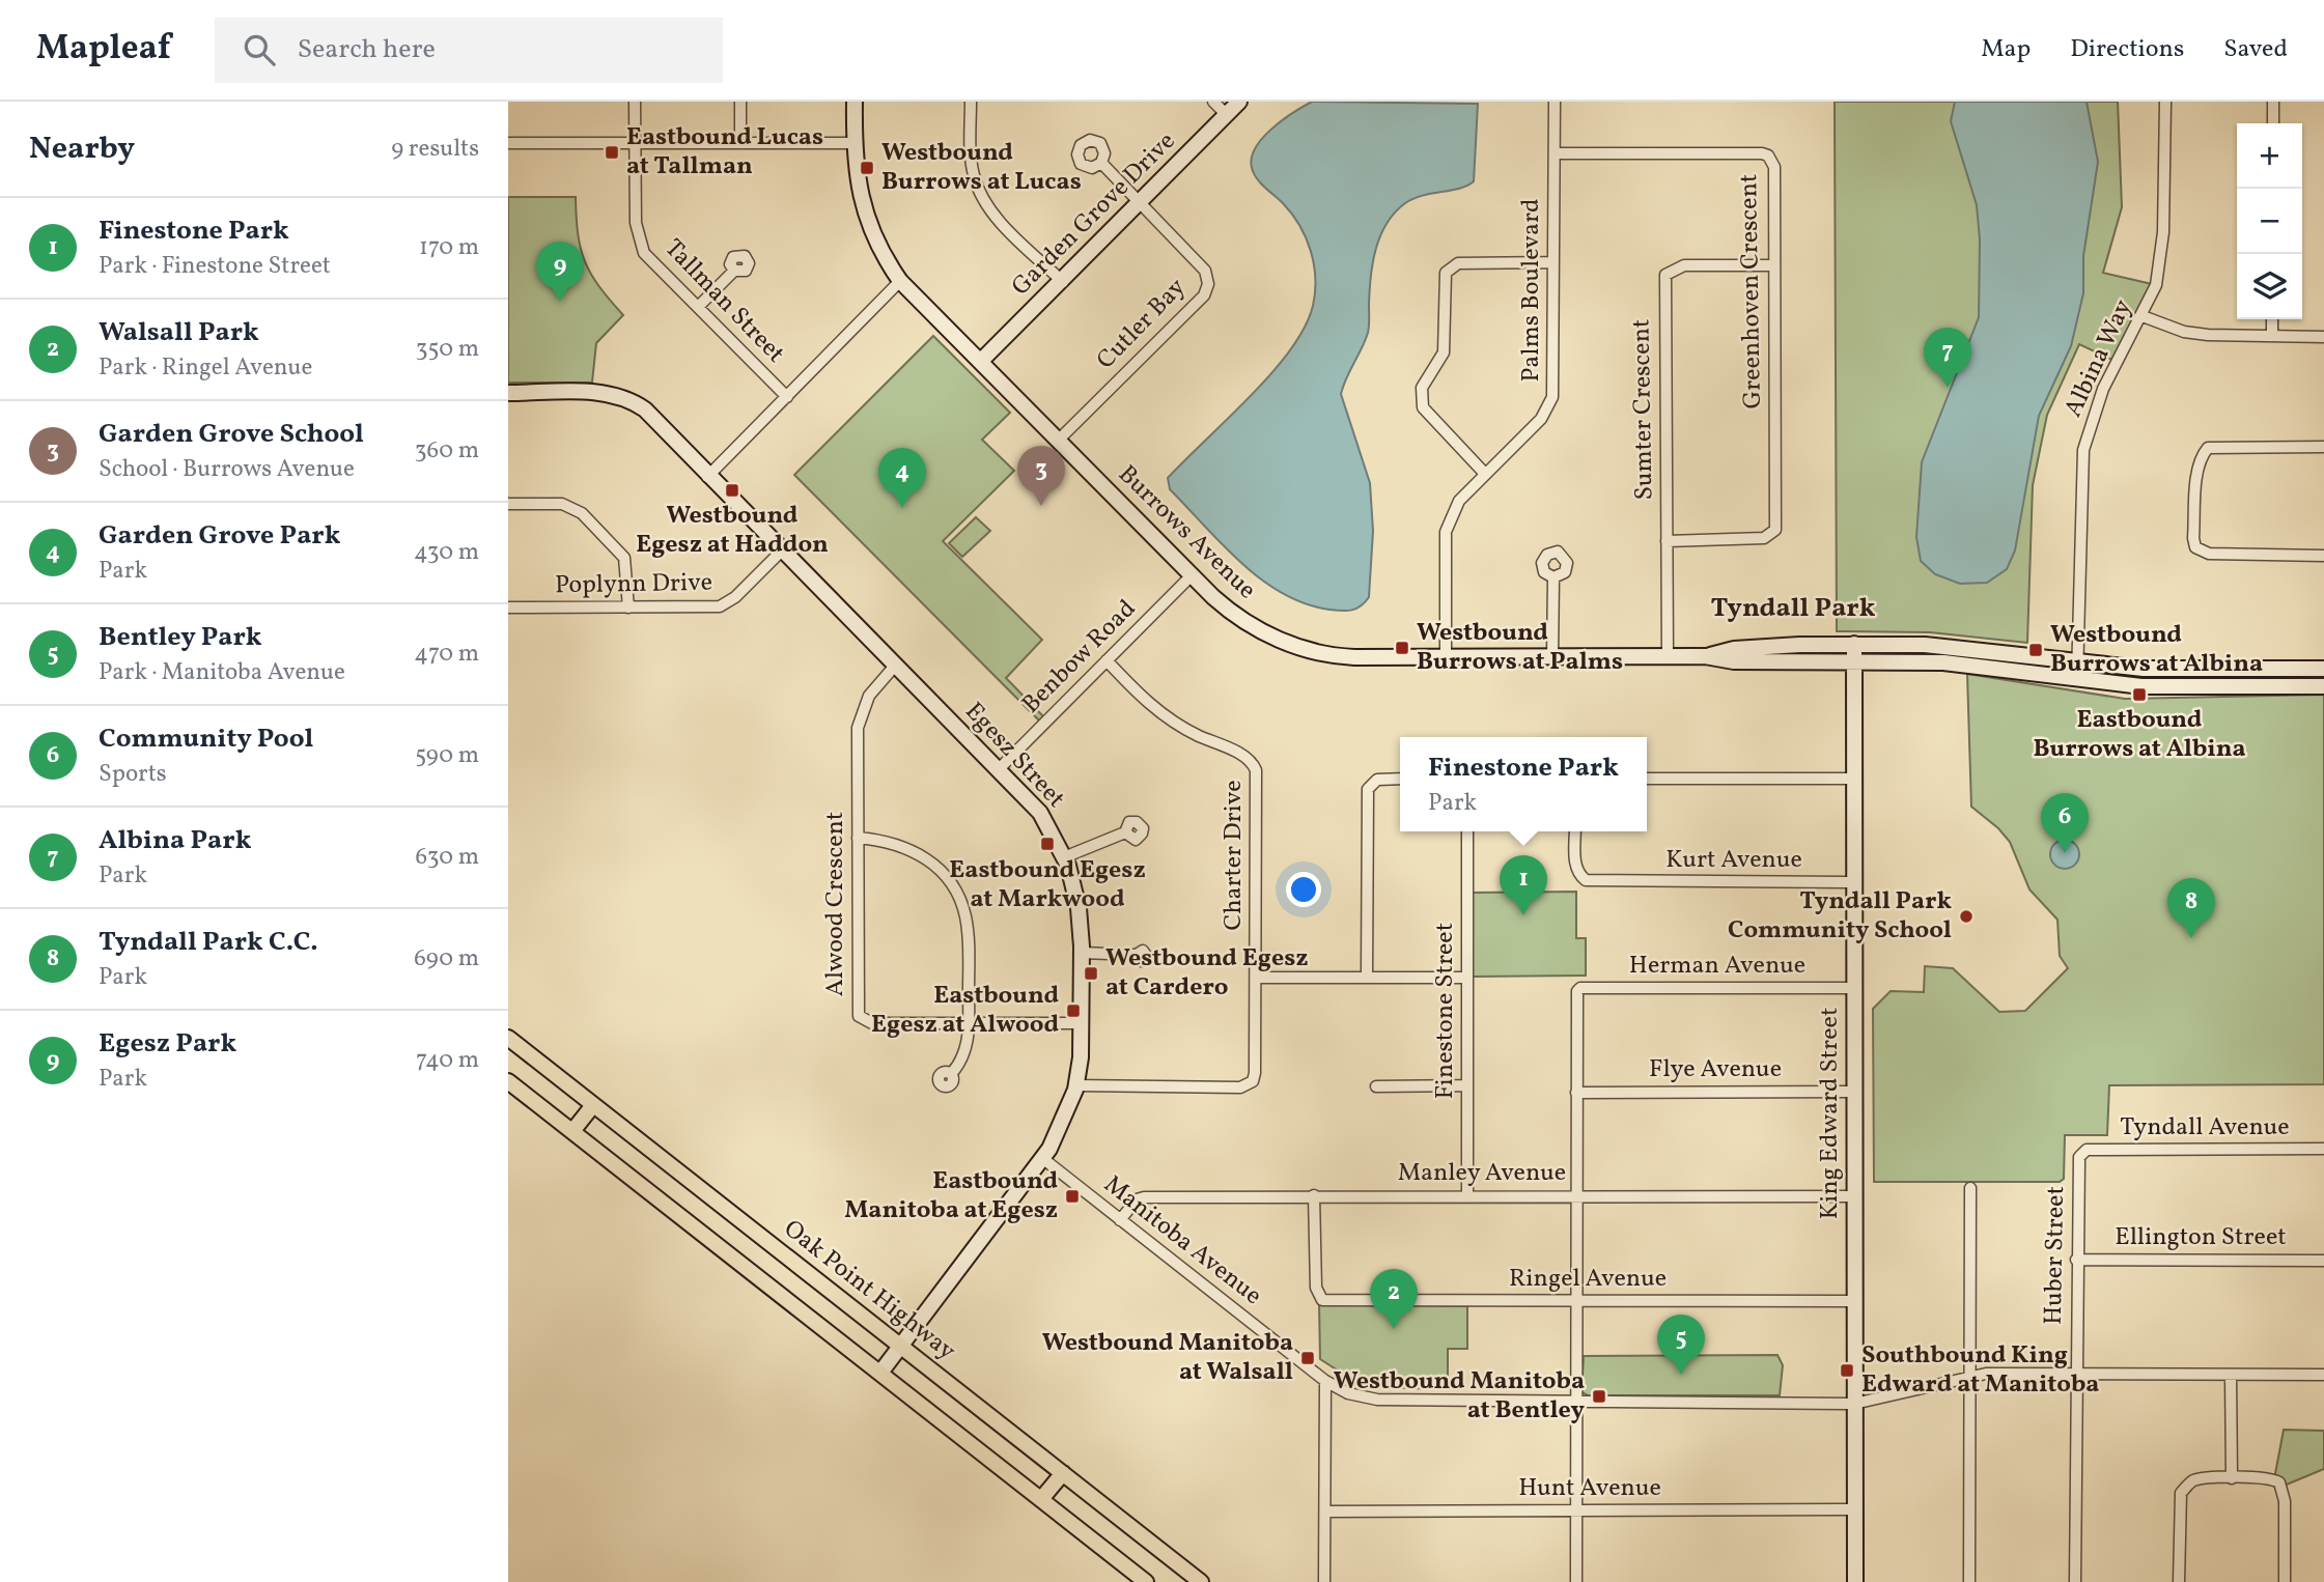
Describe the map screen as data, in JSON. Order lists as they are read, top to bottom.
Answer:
{
  "streets": {
    "main road": ["Oak Point Highway"],
    "street": [
      "Garden Grove Drive",
      "Palms Boulevard",
      "Greenhoven Crescent",
      "Tallman Street",
      "Cutler Bay",
      "Albina Way",
      "Sumter Crescent",
      "Burrows Avenue",
      "Poplynn Drive",
      "Benbow Road",
      "Egesz Street",
      "Charter Drive",
      "Kurt Avenue",
      "Alwood Crescent",
      "Herman Avenue",
      "Finestone Street",
      "Flye Avenue",
      "King Edward Street",
      "Tyndall Avenue",
      "Manley Avenue",
      "Ellington Street",
      "Manitoba Avenue",
      "Huber Street",
      "Ringel Avenue",
      "Hunt Avenue"
    ]
  },
  "crossings": [
    ["Garden Grove Drive", "Cutler Bay"],
    ["Garden Grove Drive", "Burrows Avenue"],
    ["Palms Boulevard", "Greenhoven Crescent"],
    ["Palms Boulevard", "Burrows Avenue"],
    ["Greenhoven Crescent", "Sumter Crescent"],
    ["Cutler Bay", "Burrows Avenue"],
    ["Albina Way", "Burrows Avenue"],
    ["Sumter Crescent", "Burrows Avenue"],
    ["Burrows Avenue", "Benbow Road"],
    ["Burrows Avenue", "King Edward Street"],
    ["Poplynn Drive", "Egesz Street"],
    ["Benbow Road", "Egesz Street"],
    ["Benbow Road", "Charter Drive"],
    ["Egesz Street", "Charter Drive"],
    ["Egesz Street", "Alwood Crescent"],
    ["Egesz Street", "Manitoba Avenue"],
    ["Egesz Street", "Oak Point Highway"],
    ["Kurt Avenue", "King Edward Street"],
    ["Herman Avenue", "Flye Avenue"],
    ["Herman Avenue", "King Edward Street"],
    ["Finestone Street", "Manley Avenue"],
    ["Flye Avenue", "King Edward Street"],
    ["King Edward Street", "Manley Avenue"],
    ["King Edward Street", "Manitoba Avenue"],
    ["King Edward Street", "Ringel Avenue"],
    ["King Edward Street", "Hunt Avenue"],
    ["Tyndall Avenue", "Huber Street"],
    ["Manley Avenue", "Manitoba Avenue"],
    ["Manley Avenue", "Ringel Avenue"],
    ["Ellington Street", "Huber Street"],
    ["Manitoba Avenue", "Huber Street"]
  ],
  "districts": ["Tyndall Park"],
  "places": {
    "transit": [
      "Eastbound Lucas at Tallman",
      "Westbound Burrows at Lucas",
      "Westbound Egesz at Haddon",
      "Westbound Burrows at Palms",
      "Westbound Burrows at Albina",
      "Eastbound Burrows at Albina",
      "Eastbound Egesz at Markwood",
      "Westbound Egesz at Cardero",
      "Eastbound Egesz at Alwood",
      "Eastbound Manitoba at Egesz",
      "Westbound Manitoba at Walsall",
      "Southbound King Edward at Manitoba",
      "Westbound Manitoba at Bentley"
    ],
    "other": ["Tyndall Park Community School"]
  },
  "page": {
    "header": "Mapleaf",
    "search": "Search here",
    "nav": ["Map", "Directions", "Saved"],
    "heading": ["Nearby", "9 results"],
    "map_buttons": ["+", "−"],
    "list": [
      {
        "mark": "1",
        "name": "Finestone Park",
        "note": "Park · Finestone Street",
        "value": "170 m"
      },
      {
        "mark": "2",
        "name": "Walsall Park",
        "note": "Park · Ringel Avenue",
        "value": "350 m"
      },
      {
        "mark": "3",
        "name": "Garden Grove School",
        "note": "School · Burrows Avenue",
        "value": "360 m"
      },
      {
        "mark": "4",
        "name": "Garden Grove Park",
        "note": "Park",
        "value": "430 m"
      },
      {
        "mark": "5",
        "name": "Bentley Park",
        "note": "Park · Manitoba Avenue",
        "value": "470 m"
      },
      {
        "mark": "6",
        "name": "Community Pool",
        "note": "Sports",
        "value": "590 m"
      },
      {
        "mark": "7",
        "name": "Albina Park",
        "note": "Park",
        "value": "630 m"
      },
      {
        "mark": "8",
        "name": "Tyndall Park C.C.",
        "note": "Park",
        "value": "690 m"
      },
      {
        "mark": "9",
        "name": "Egesz Park",
        "note": "Park",
        "value": "740 m"
      }
    ],
    "pins": [
      "9",
      "7",
      "3",
      "4",
      "6",
      "1",
      "8",
      "2",
      "5"
    ],
    "popup": ["Finestone Park", "Park"]
  }
}
